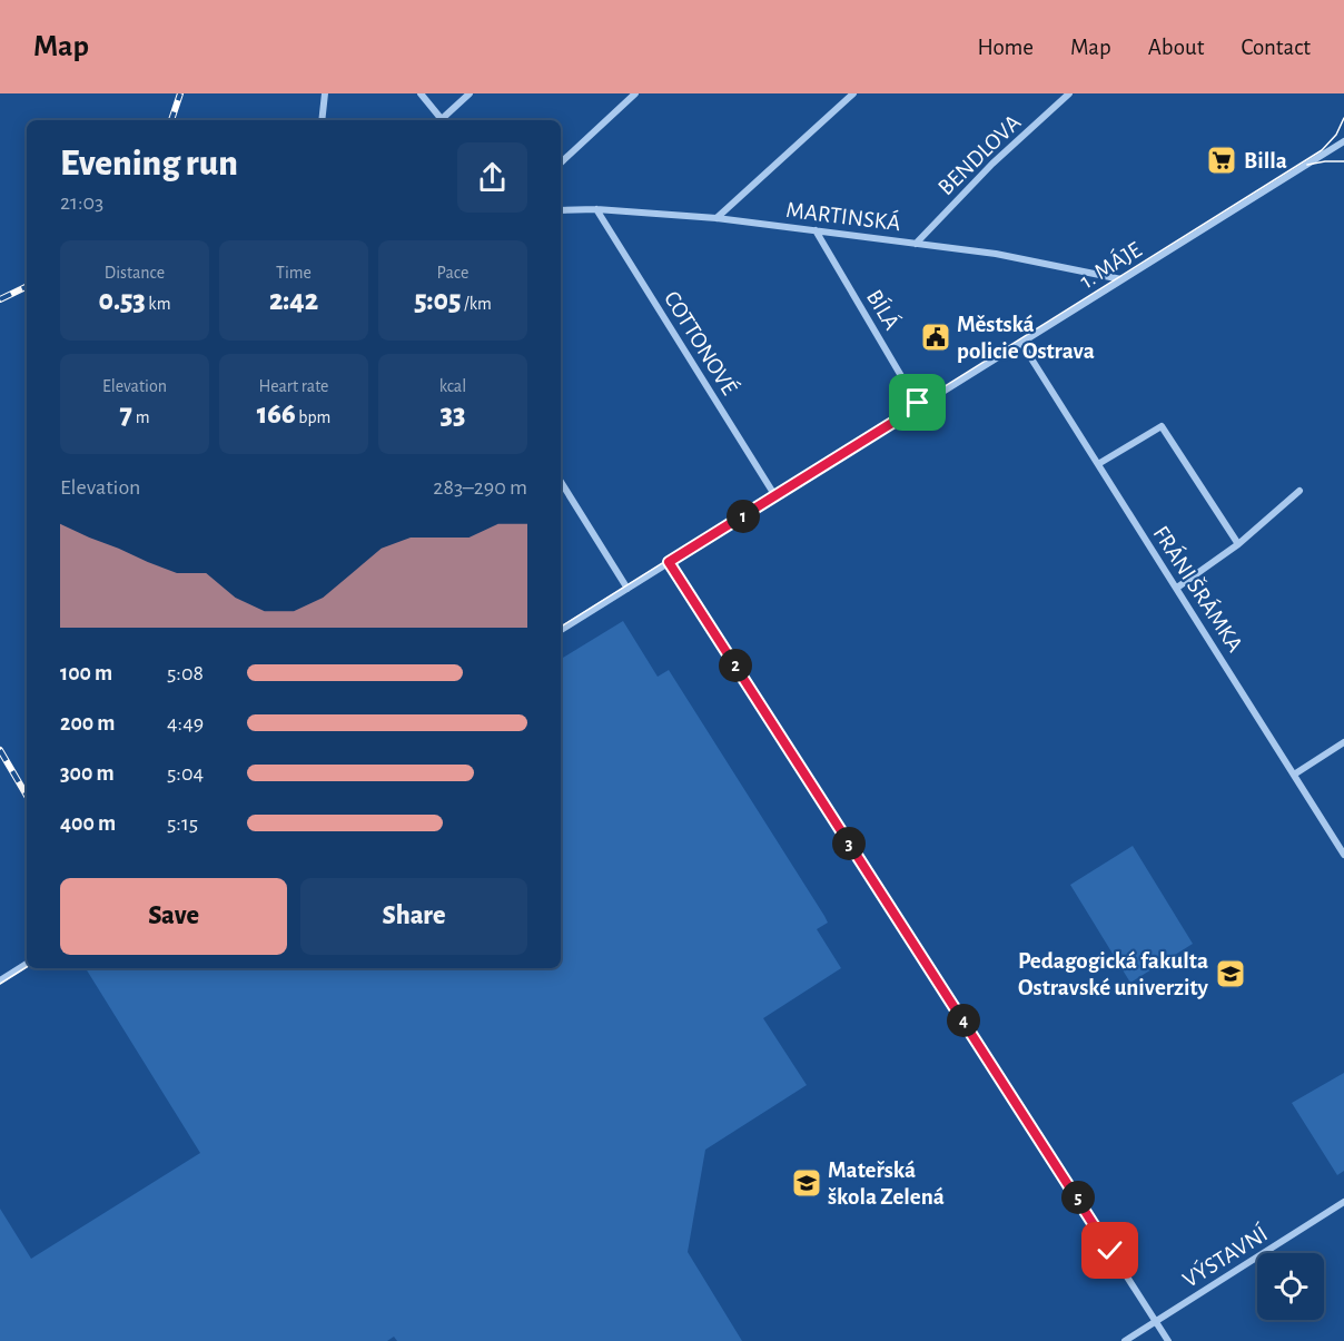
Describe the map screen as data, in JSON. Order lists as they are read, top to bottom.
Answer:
{
  "streets": {
    "street": [
      "BENDLOVA",
      "MARTINSKÁ",
      "1. MÁJE",
      "BÍLÁ",
      "COTTONOVÉ",
      "FRÁNI ŠRÁMKA",
      "VÝSTAVNÍ"
    ]
  },
  "crossings": [
    ["BENDLOVA", "MARTINSKÁ"],
    ["MARTINSKÁ", "1. MÁJE"],
    ["MARTINSKÁ", "BÍLÁ"],
    ["MARTINSKÁ", "COTTONOVÉ"],
    ["1. MÁJE", "BÍLÁ"],
    ["1. MÁJE", "COTTONOVÉ"],
    ["1. MÁJE", "FRÁNI ŠRÁMKA"]
  ],
  "places": {
    "supermarket": ["Billa"],
    "public building": ["Městská policie Ostrava"],
    "school or university": ["Pedagogická fakulta Ostravské univerzity", "Mateřská škola Zelená"]
  },
  "page": {
    "header": "Map",
    "nav": [
      "Home",
      "Map",
      "About",
      "Contact"
    ],
    "heading": ["Evening run", "21:03"],
    "stats": [
      ["Distance", "0.53 km"],
      ["Time", "2:42"],
      ["Pace", "5:05 /km"],
      ["Elevation", "7 m"],
      ["Heart rate", "166 bpm"],
      ["kcal", "33"]
    ],
    "chart": ["Elevation", "283–290 m"],
    "pins": [
      "1",
      "2",
      "3",
      "4",
      "5"
    ],
    "list": [
      {
        "name": "100 m",
        "note": "5:08"
      },
      {
        "name": "200 m",
        "note": "4:49"
      },
      {
        "name": "300 m",
        "note": "5:04"
      },
      {
        "name": "400 m",
        "note": "5:15"
      }
    ],
    "buttons": ["Save", "Share"]
  }
}
